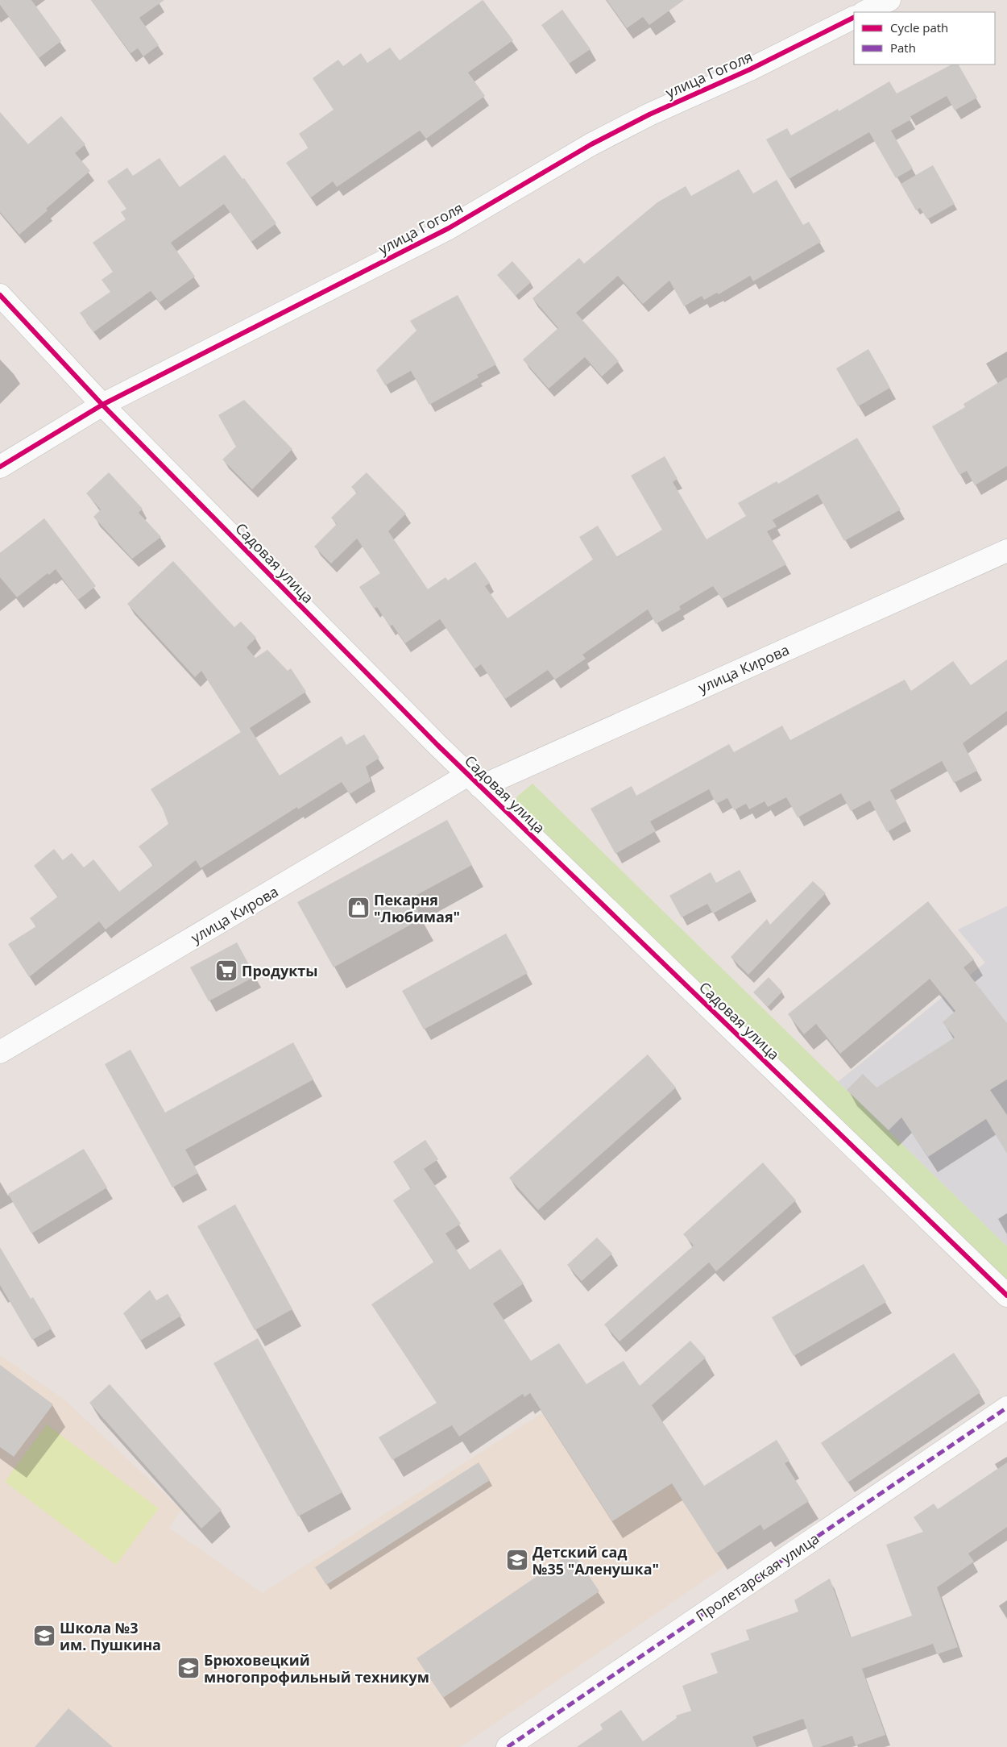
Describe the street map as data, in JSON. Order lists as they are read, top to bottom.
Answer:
{
  "streets": {
    "street": [
      "улица Гоголя",
      "Садовая улица",
      "улица Кирова",
      "Пролетарская улица"
    ]
  },
  "crossings": [
    ["улица Гоголя", "Садовая улица"],
    ["Садовая улица", "улица Кирова"]
  ],
  "places": {
    "shop": ["Пекарня \"Любимая\""],
    "supermarket": ["Продукты"],
    "school or university": ["Детский сад №35 \"Аленушка\"", "Школа №3 им. Пушкина", "Брюховецкий многопрофильный техникум"]
  },
  "legend": ["Cycle path", "Path"]
}
